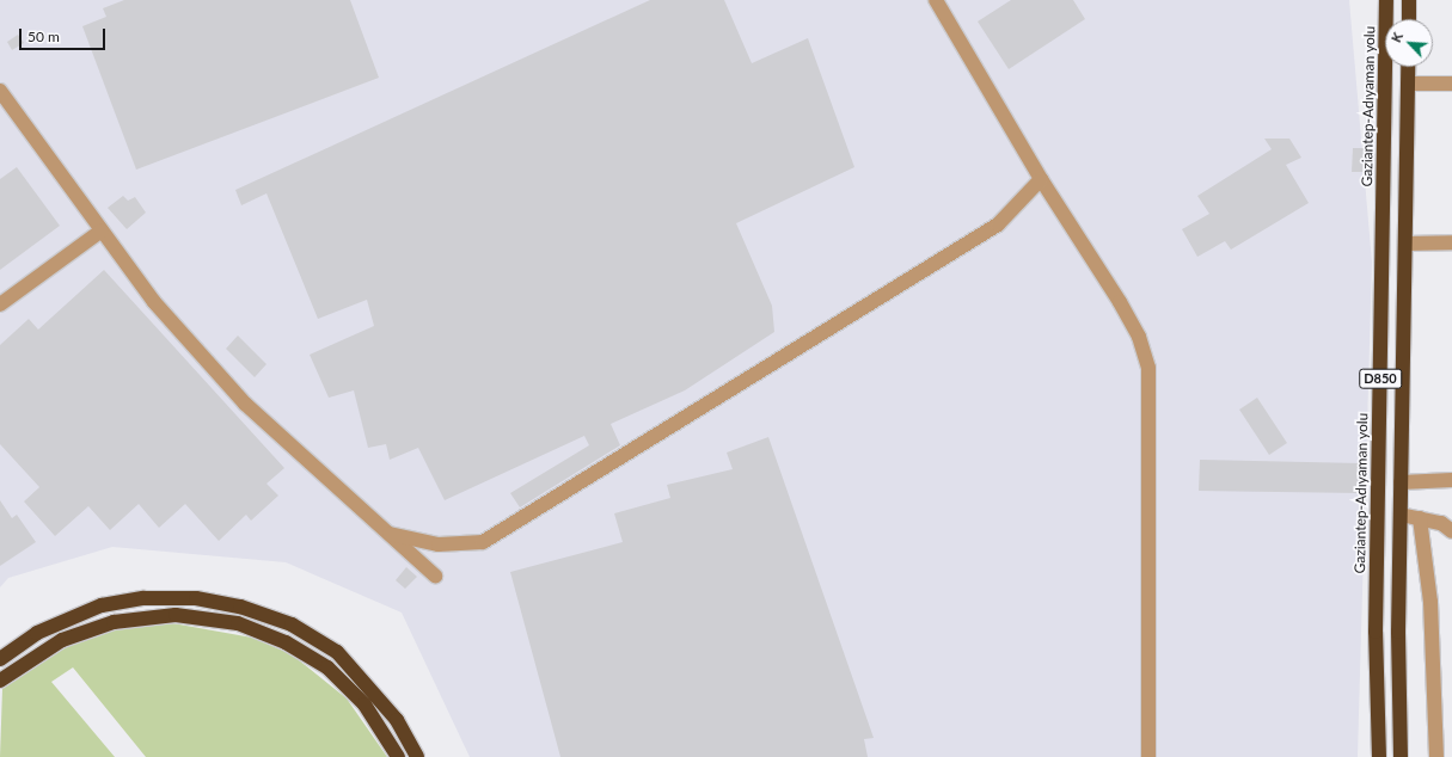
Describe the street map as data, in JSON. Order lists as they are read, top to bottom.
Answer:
{
  "streets": {
    "highway": ["Gaziantep-Adıyaman yolu", "D850"]
  },
  "scale_bar": "50 m",
  "north": "top left"
}
